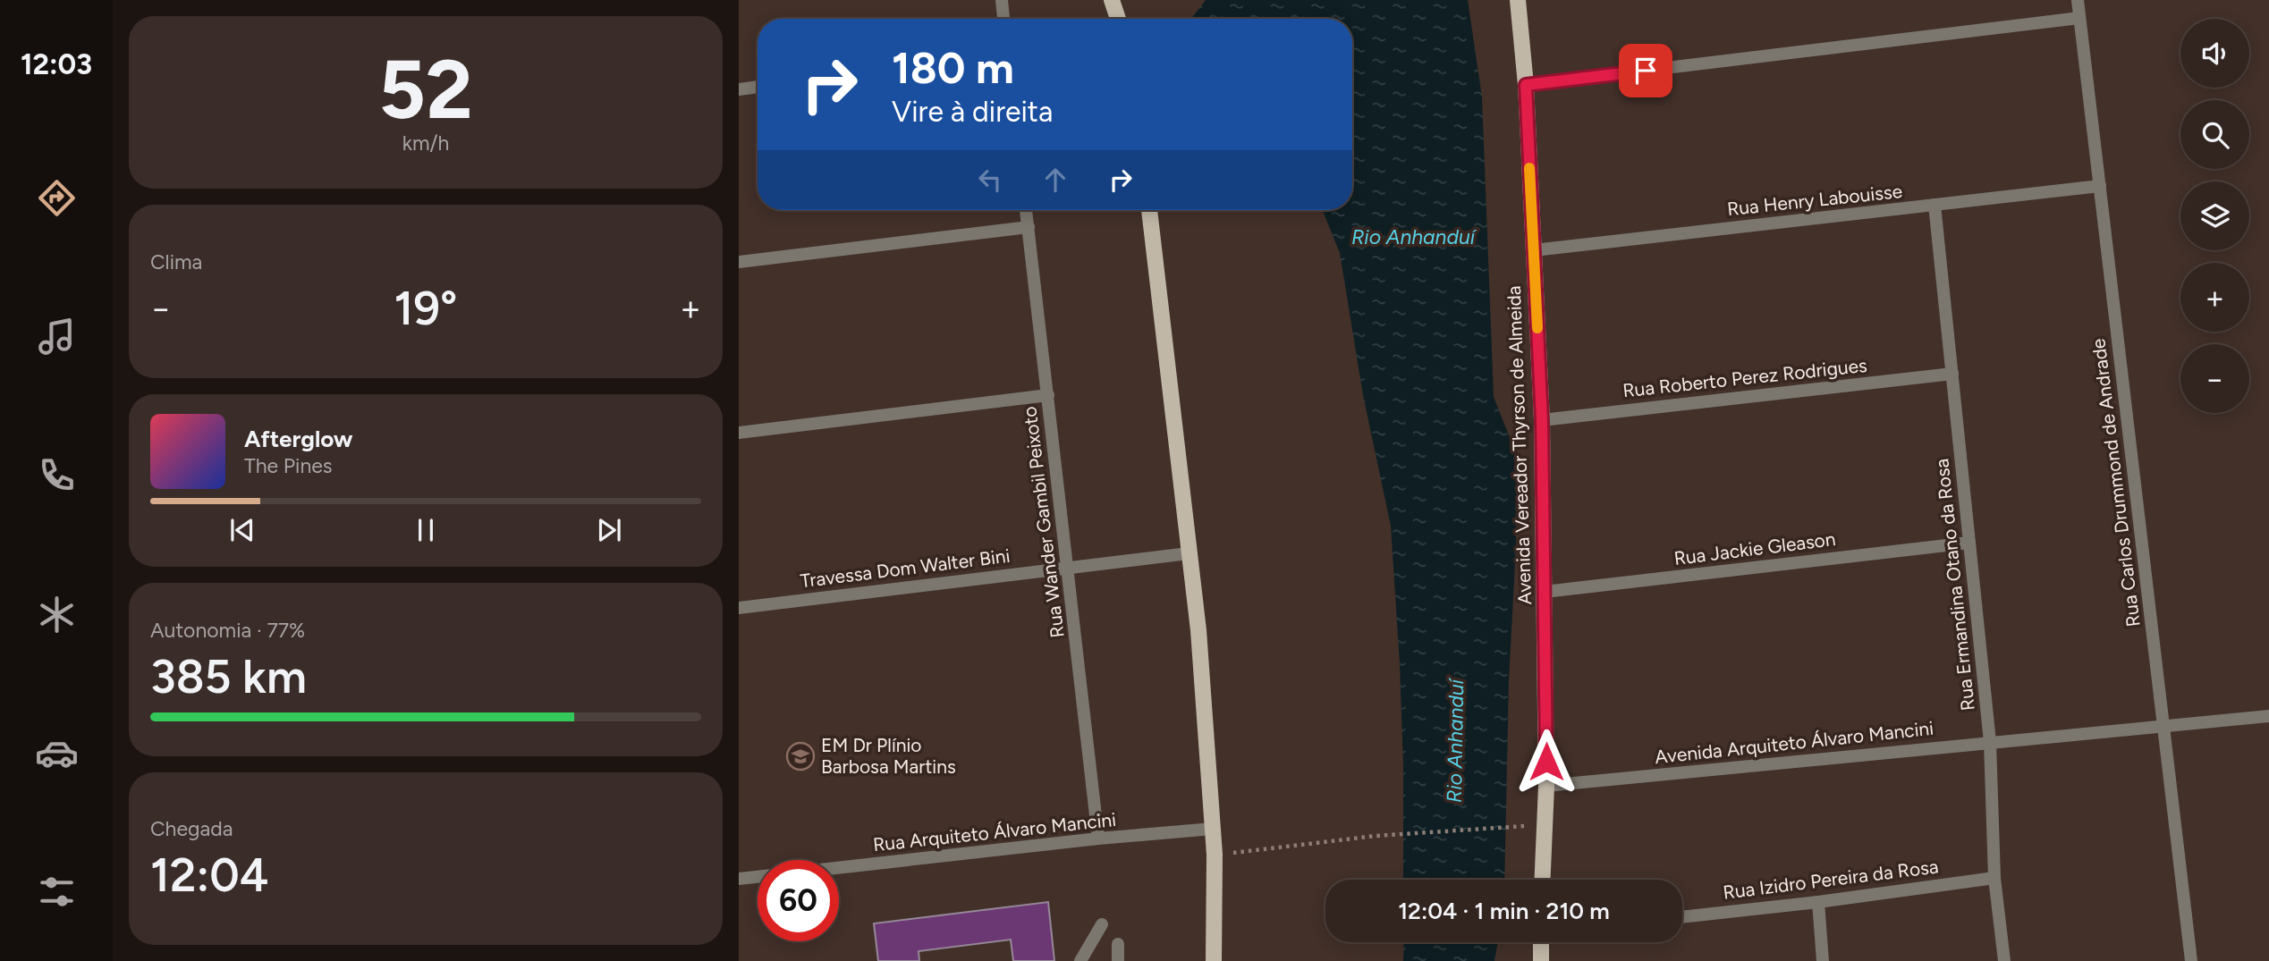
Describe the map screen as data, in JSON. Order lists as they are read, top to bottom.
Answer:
{
  "streets": {
    "main road": ["Avenida Vereador Thyrson de Almeida"],
    "street": [
      "Rua Henry Labouisse",
      "Rua Roberto Perez Rodrigues",
      "Rua Carlos Drummond de Andrade",
      "Rua Wander Gambil Peixoto",
      "Rua Jackie Gleason",
      "Travessa Dom Walter Bini",
      "Rua Ermandina Otano da Rosa",
      "Avenida Arquiteto Álvaro Mancini",
      "Rua Arquiteto Álvaro Mancini",
      "Rua Izidro Pereira da Rosa"
    ]
  },
  "crossings": [
    ["Rua Henry Labouisse", "Avenida Vereador Thyrson de Almeida"],
    ["Rua Henry Labouisse", "Rua Carlos Drummond de Andrade"],
    ["Rua Henry Labouisse", "Rua Ermandina Otano da Rosa"],
    ["Rua Roberto Perez Rodrigues", "Avenida Vereador Thyrson de Almeida"],
    ["Rua Roberto Perez Rodrigues", "Rua Ermandina Otano da Rosa"],
    ["Avenida Vereador Thyrson de Almeida", "Rua Jackie Gleason"],
    ["Avenida Vereador Thyrson de Almeida", "Avenida Arquiteto Álvaro Mancini"],
    ["Rua Carlos Drummond de Andrade", "Avenida Arquiteto Álvaro Mancini"],
    ["Rua Wander Gambil Peixoto", "Travessa Dom Walter Bini"],
    ["Rua Wander Gambil Peixoto", "Rua Arquiteto Álvaro Mancini"],
    ["Rua Jackie Gleason", "Rua Ermandina Otano da Rosa"],
    ["Rua Ermandina Otano da Rosa", "Avenida Arquiteto Álvaro Mancini"],
    ["Rua Ermandina Otano da Rosa", "Rua Izidro Pereira da Rosa"]
  ],
  "water": ["Rio Anhanduí"],
  "places": {
    "school or university": ["EM Dr Plínio Barbosa Martins"]
  },
  "page": {
    "tabs": "12:03",
    "tile": [
      ["52", "km/h"],
      "Clima",
      ["Autonomia · 77%", "385 km"],
      ["Chegada", "12:04"]
    ],
    "map_buttons": ["+", "−"],
    "turn": ["180 m", "Vire à direita"],
    "heat": ["−", "19°", "+"],
    "song": ["Afterglow", "The Pines"],
    "limit": "60",
    "trip": "12:04 · 1 min · 210 m"
  }
}
